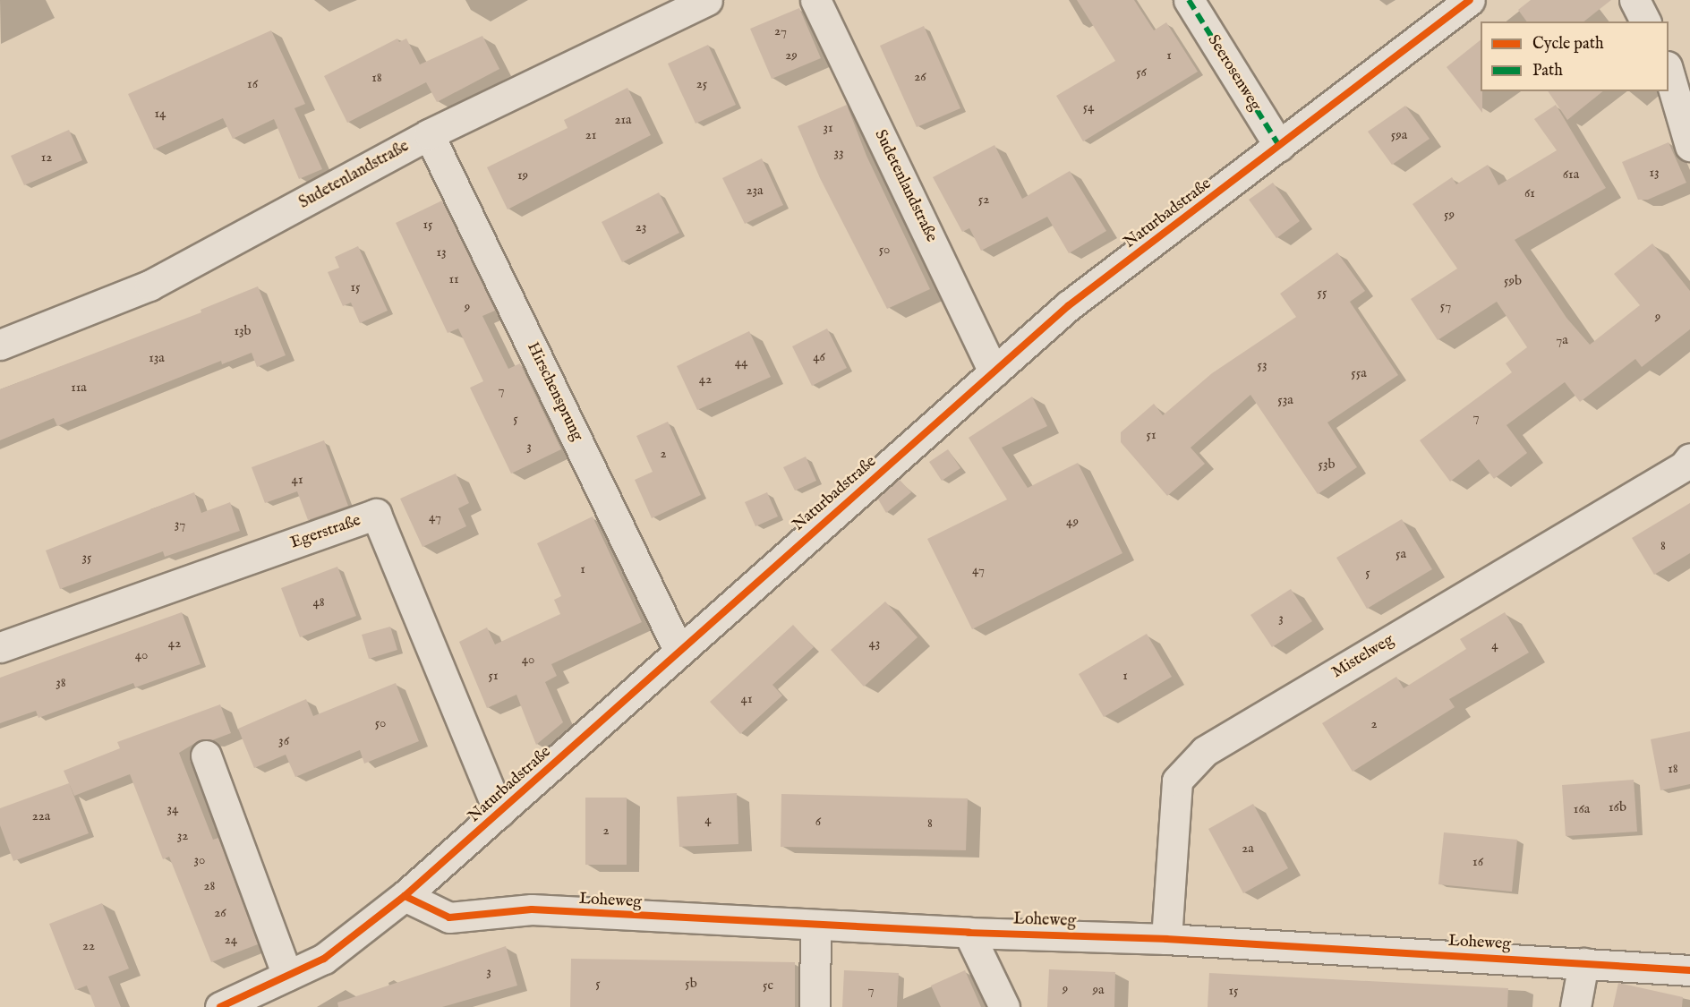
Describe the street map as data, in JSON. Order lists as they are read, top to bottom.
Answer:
{
  "streets": {
    "street": [
      "Seerosenweg",
      "Sudetenlandstraße",
      "Naturbadstraße",
      "Hirschensprung",
      "Egerstraße",
      "Mistelweg",
      "Loheweg"
    ]
  },
  "crossings": [
    ["Seerosenweg", "Naturbadstraße"],
    ["Sudetenlandstraße", "Naturbadstraße"],
    ["Sudetenlandstraße", "Hirschensprung"],
    ["Naturbadstraße", "Hirschensprung"],
    ["Naturbadstraße", "Egerstraße"],
    ["Naturbadstraße", "Loheweg"],
    ["Mistelweg", "Loheweg"]
  ],
  "house_numbers": [
    "27",
    "29",
    "1",
    "56",
    "26",
    "18",
    "16",
    "25",
    "54",
    "14",
    "21a",
    "31",
    "21",
    "59a",
    "33",
    "12",
    "13",
    "61a",
    "19",
    "23a",
    "61",
    "52",
    "59",
    "15",
    "23",
    "50",
    "13",
    "11",
    "59b",
    "15",
    "55",
    "57",
    "9",
    "9",
    "13b",
    "7a",
    "46",
    "13a",
    "44",
    "53",
    "55a",
    "42",
    "11a",
    "7",
    "53a",
    "7",
    "5",
    "51",
    "3",
    "2",
    "53b",
    "41",
    "47",
    "49",
    "37",
    "8",
    "5a",
    "35",
    "1",
    "47",
    "5",
    "48",
    "3",
    "42",
    "43",
    "4",
    "40",
    "40",
    "51",
    "1",
    "38",
    "41",
    "50",
    "2",
    "36",
    "18",
    "16b",
    "34",
    "16a",
    "22a",
    "4",
    "6",
    "8",
    "2",
    "32",
    "2a",
    "30",
    "16",
    "28",
    "26",
    "24",
    "22",
    "3",
    "5",
    "5b",
    "5c",
    "9",
    "7",
    "9a",
    "15"
  ],
  "legend": ["Cycle path", "Path"]
}
